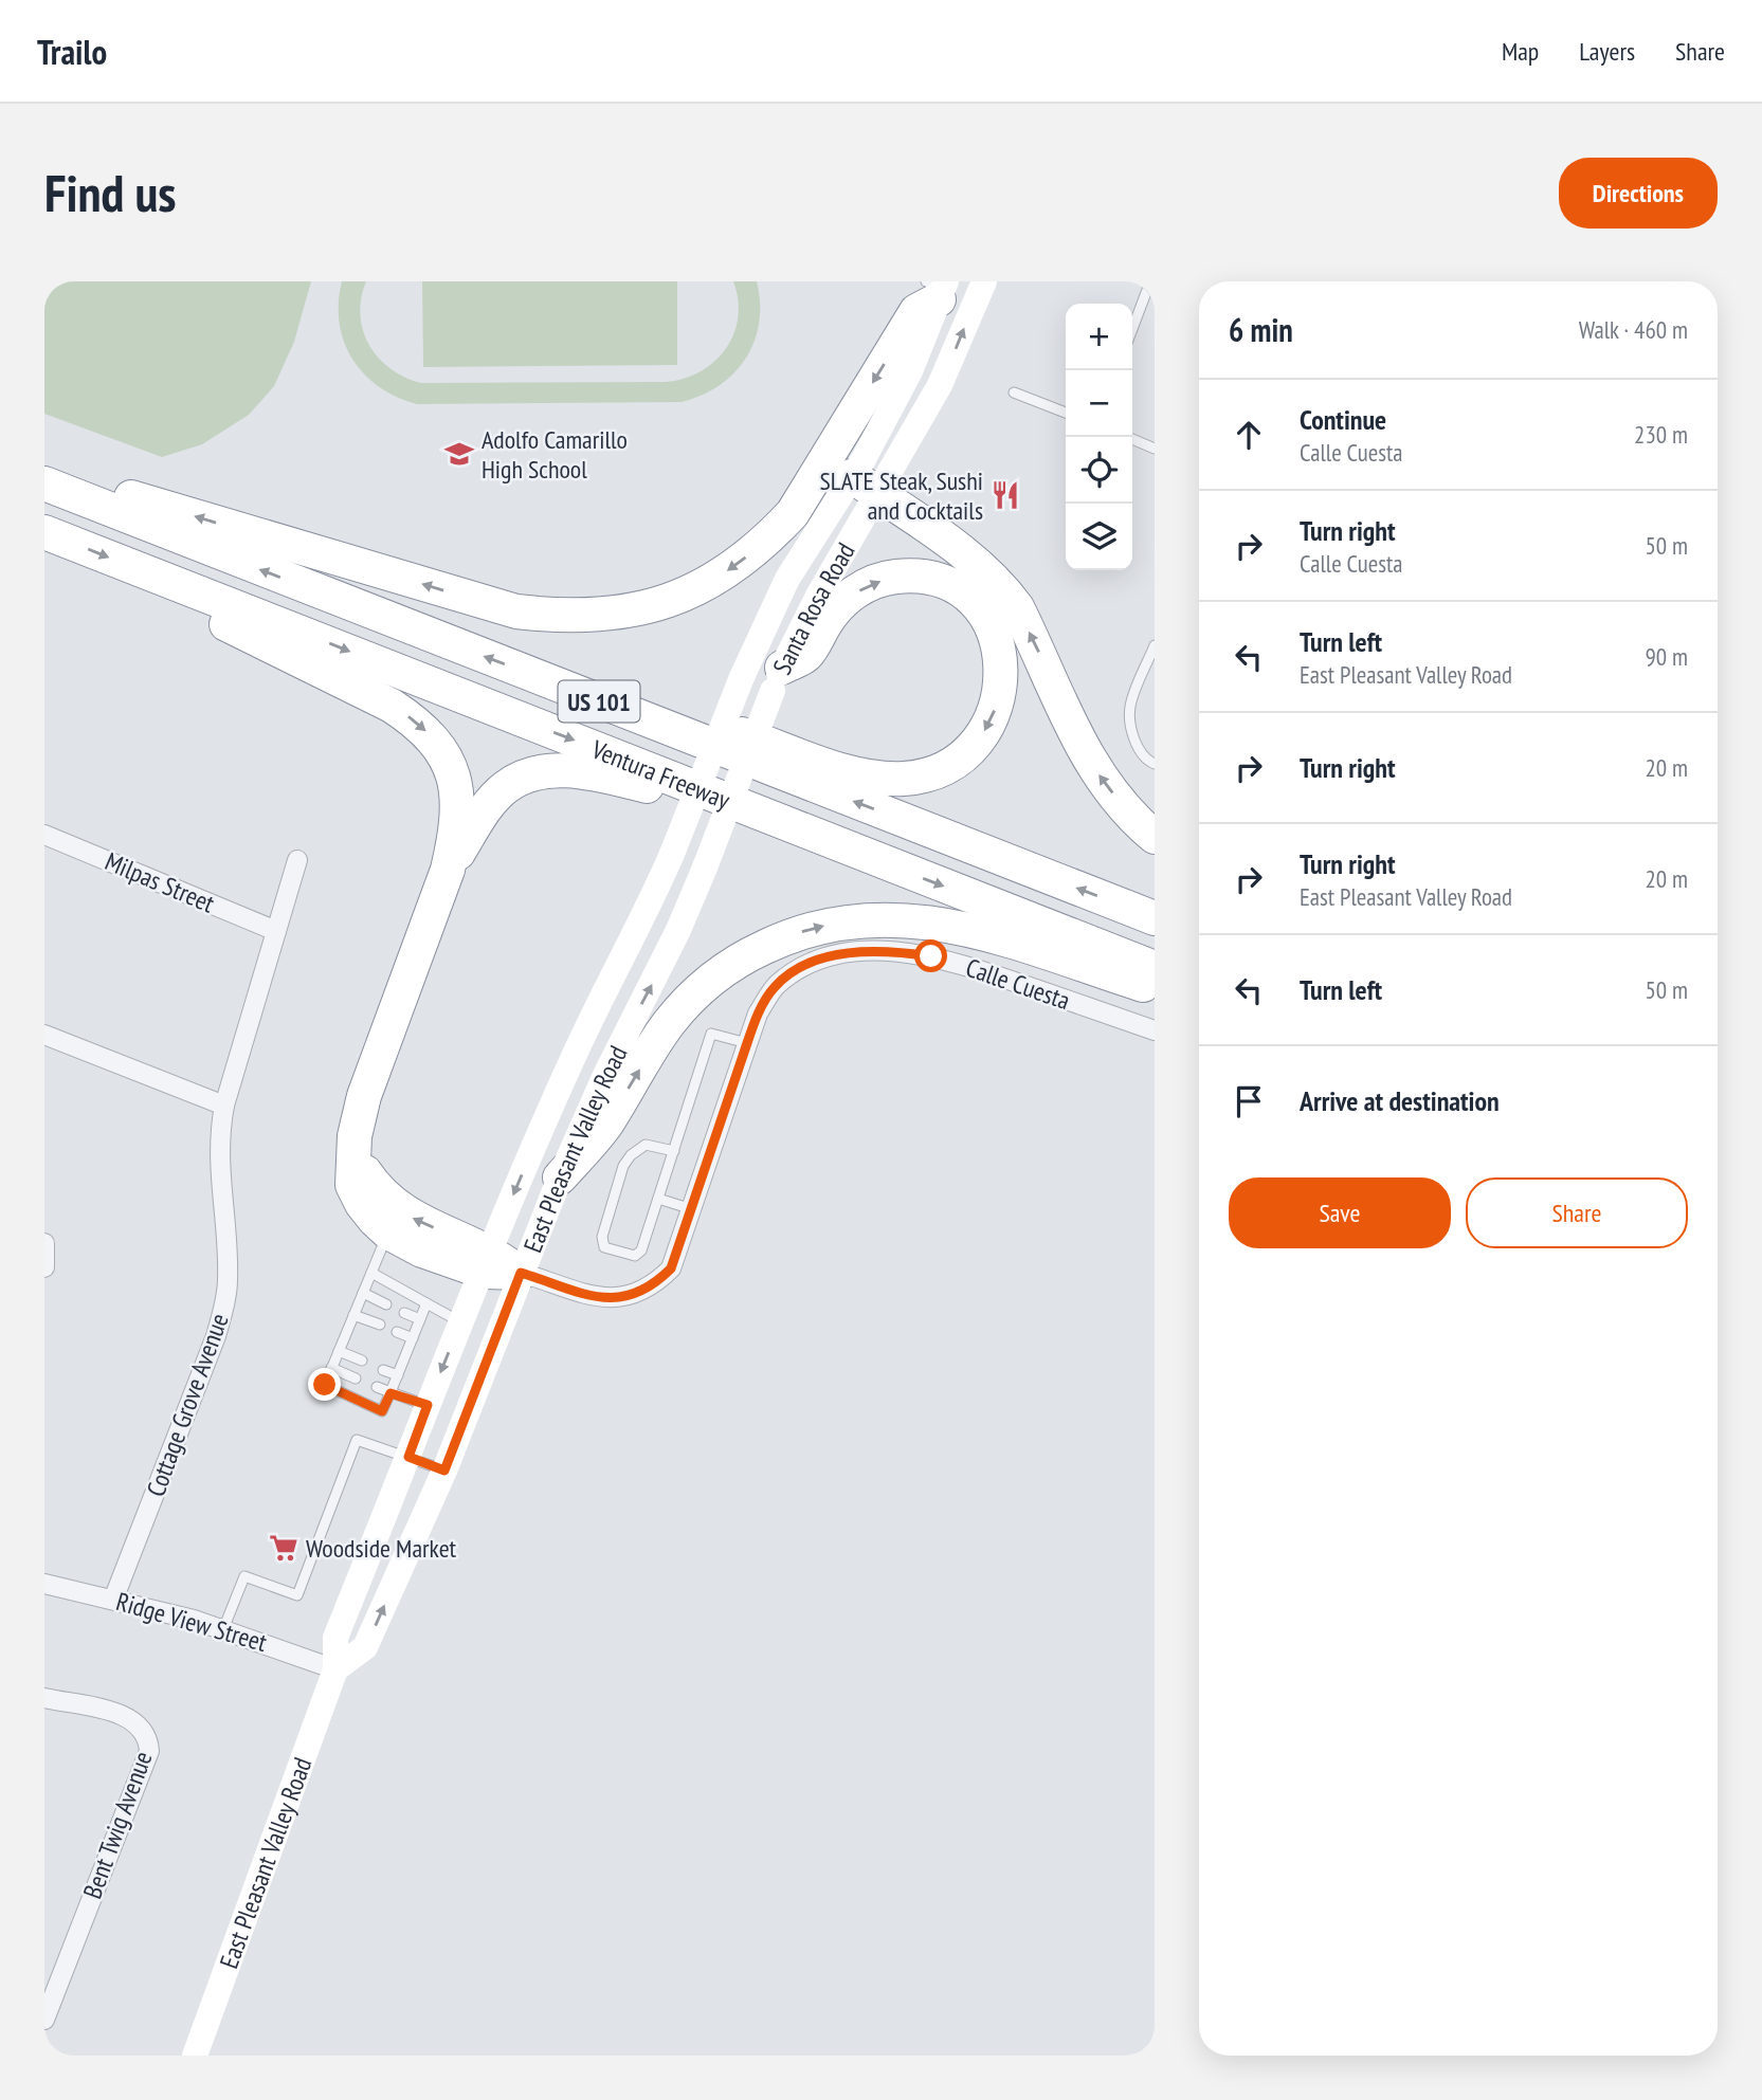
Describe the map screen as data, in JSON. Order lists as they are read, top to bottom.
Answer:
{
  "streets": {
    "highway": ["US 101", "Ventura Freeway"],
    "main road": ["Santa Rosa Road", "East Pleasant Valley Road"],
    "street": [
      "Milpas Street",
      "Calle Cuesta",
      "Cottage Grove Avenue",
      "Ridge View Street",
      "Bent Twig Avenue"
    ]
  },
  "crossings": [
    ["Santa Rosa Road", "East Pleasant Valley Road"],
    ["Milpas Street", "Cottage Grove Avenue"],
    ["Calle Cuesta", "East Pleasant Valley Road"],
    ["East Pleasant Valley Road", "Ridge View Street"],
    ["Cottage Grove Avenue", "Ridge View Street"]
  ],
  "places": {
    "school or university": ["Adolfo Camarillo High School"],
    "restaurant": ["SLATE Steak, Sushi and Cocktails"],
    "supermarket": ["Woodside Market"]
  },
  "page": {
    "header": "Trailo",
    "nav": ["Map", "Layers", "Share"],
    "buttons": [
      "Directions",
      ["Save", "Share"]
    ],
    "title": "Find us",
    "heading": ["6 min", "Walk · 460 m"],
    "map_buttons": ["+", "−"],
    "list": [
      ["Continue", "Calle Cuesta", "230 m"],
      ["Turn right", "Calle Cuesta", "50 m"],
      ["Turn left", "East Pleasant Valley Road", "90 m"],
      ["Turn right", "20 m"],
      ["Turn right", "East Pleasant Valley Road", "20 m"],
      ["Turn left", "50 m"],
      "Arrive at destination"
    ]
  }
}
